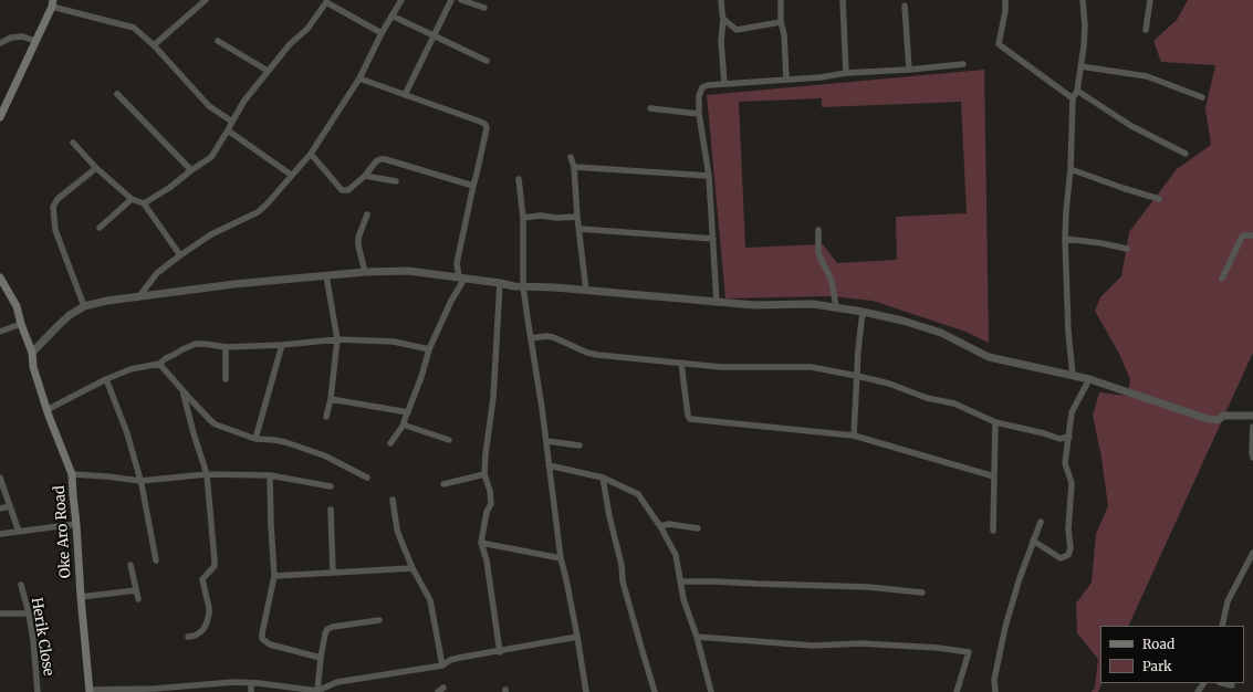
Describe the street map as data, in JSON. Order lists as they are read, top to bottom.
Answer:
{
  "streets": {
    "main road": ["Oke Aro Road"],
    "street": ["Herik Close"]
  },
  "legend": ["Road", "Park"]
}
